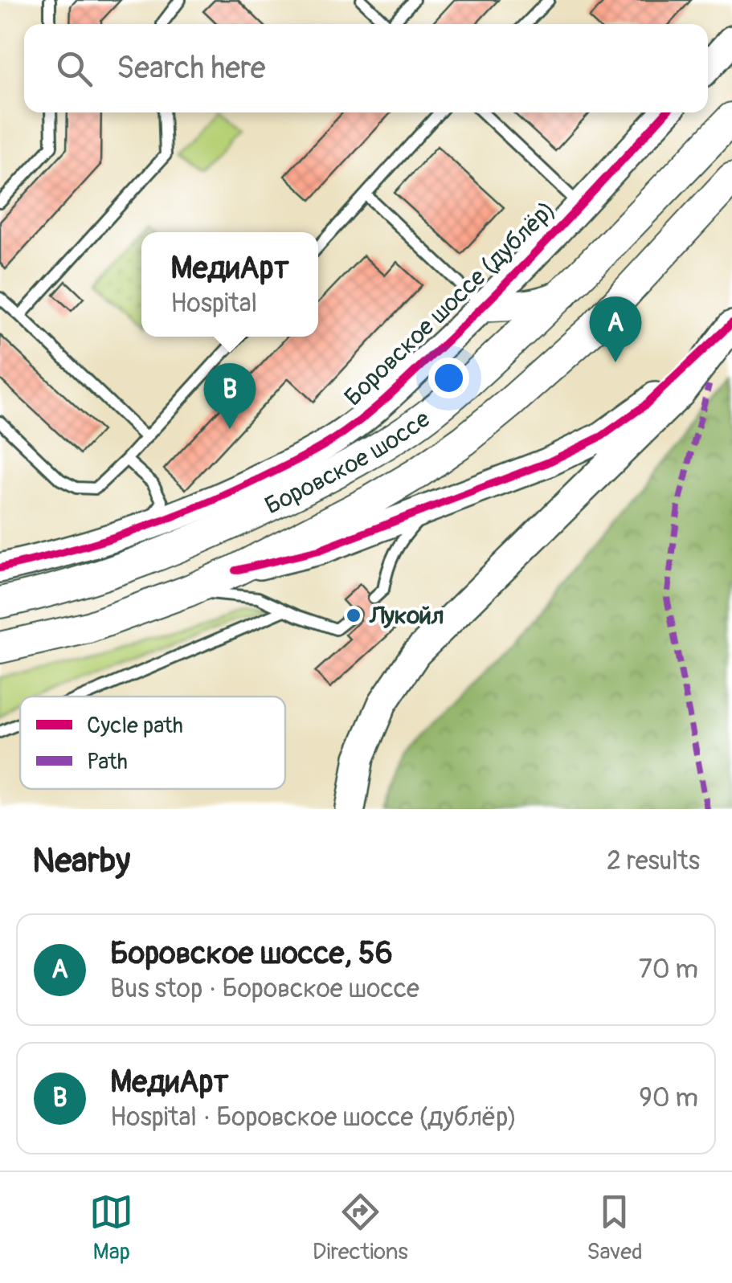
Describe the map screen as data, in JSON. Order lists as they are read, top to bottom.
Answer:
{
  "streets": {
    "main road": ["Боровское шоссе"],
    "street": ["Боровское шоссе (дублёр)"]
  },
  "places": ["Лукойл"],
  "legend": ["Cycle path", "Path"],
  "page": {
    "search": "Search here",
    "popup": ["МедиАрт", "Hospital"],
    "pins": ["A", "B"],
    "heading": ["Nearby", "2 results"],
    "list": [
      {
        "mark": "A",
        "name": "Боровское шоссе, 56",
        "note": "Bus stop · Боровское шоссе",
        "value": "70 m"
      },
      {
        "mark": "B",
        "name": "МедиАрт",
        "note": "Hospital · Боровское шоссе (дублёр)",
        "value": "90 m"
      }
    ],
    "nav": ["Map", "Directions", "Saved"]
  }
}
